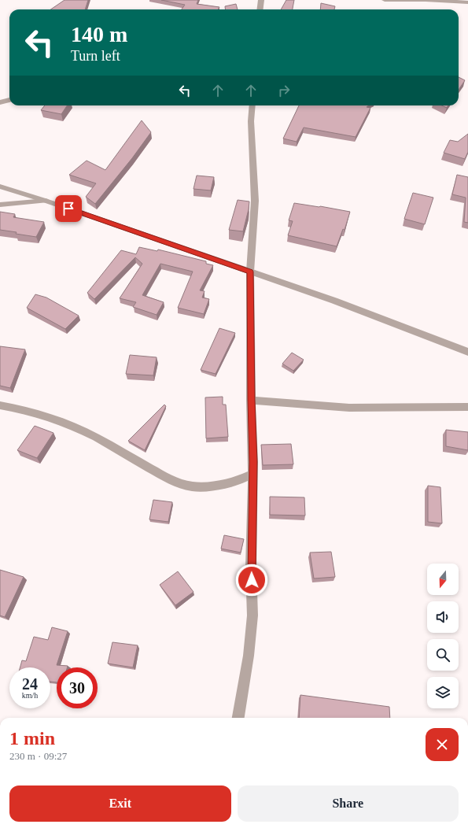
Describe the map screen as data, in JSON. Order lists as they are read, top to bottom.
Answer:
{
  "north": "bottom",
  "page": {
    "turn": ["140 m", "Turn left"],
    "speed": "24 km/h",
    "limit": "30",
    "heading": ["1 min", "230 m · 09:27"],
    "buttons": ["Exit", "Share"]
  }
}
